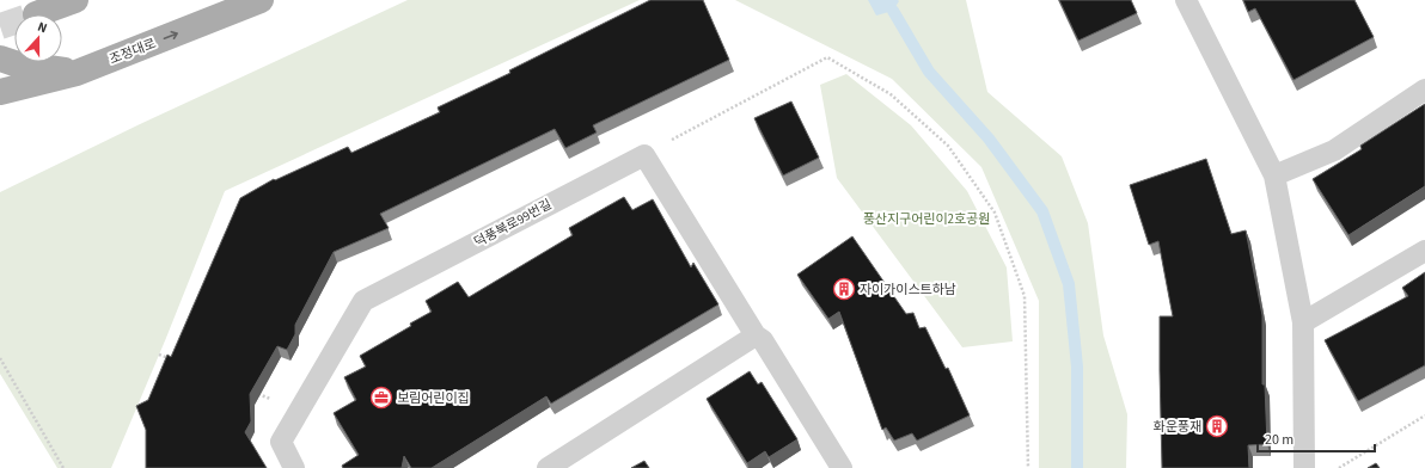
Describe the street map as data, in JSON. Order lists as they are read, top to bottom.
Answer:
{
  "streets": {
    "main road": ["조정대로"],
    "lane": ["덕풍북로99번길"]
  },
  "one_way": ["조정대로"],
  "parks": ["풍산지구어린이2호공원"],
  "places": {
    "building": ["자이가이스트하남", "화운풍재"],
    "office": ["보림어린이집"]
  },
  "scale_bar": "20 m",
  "north": "top"
}
